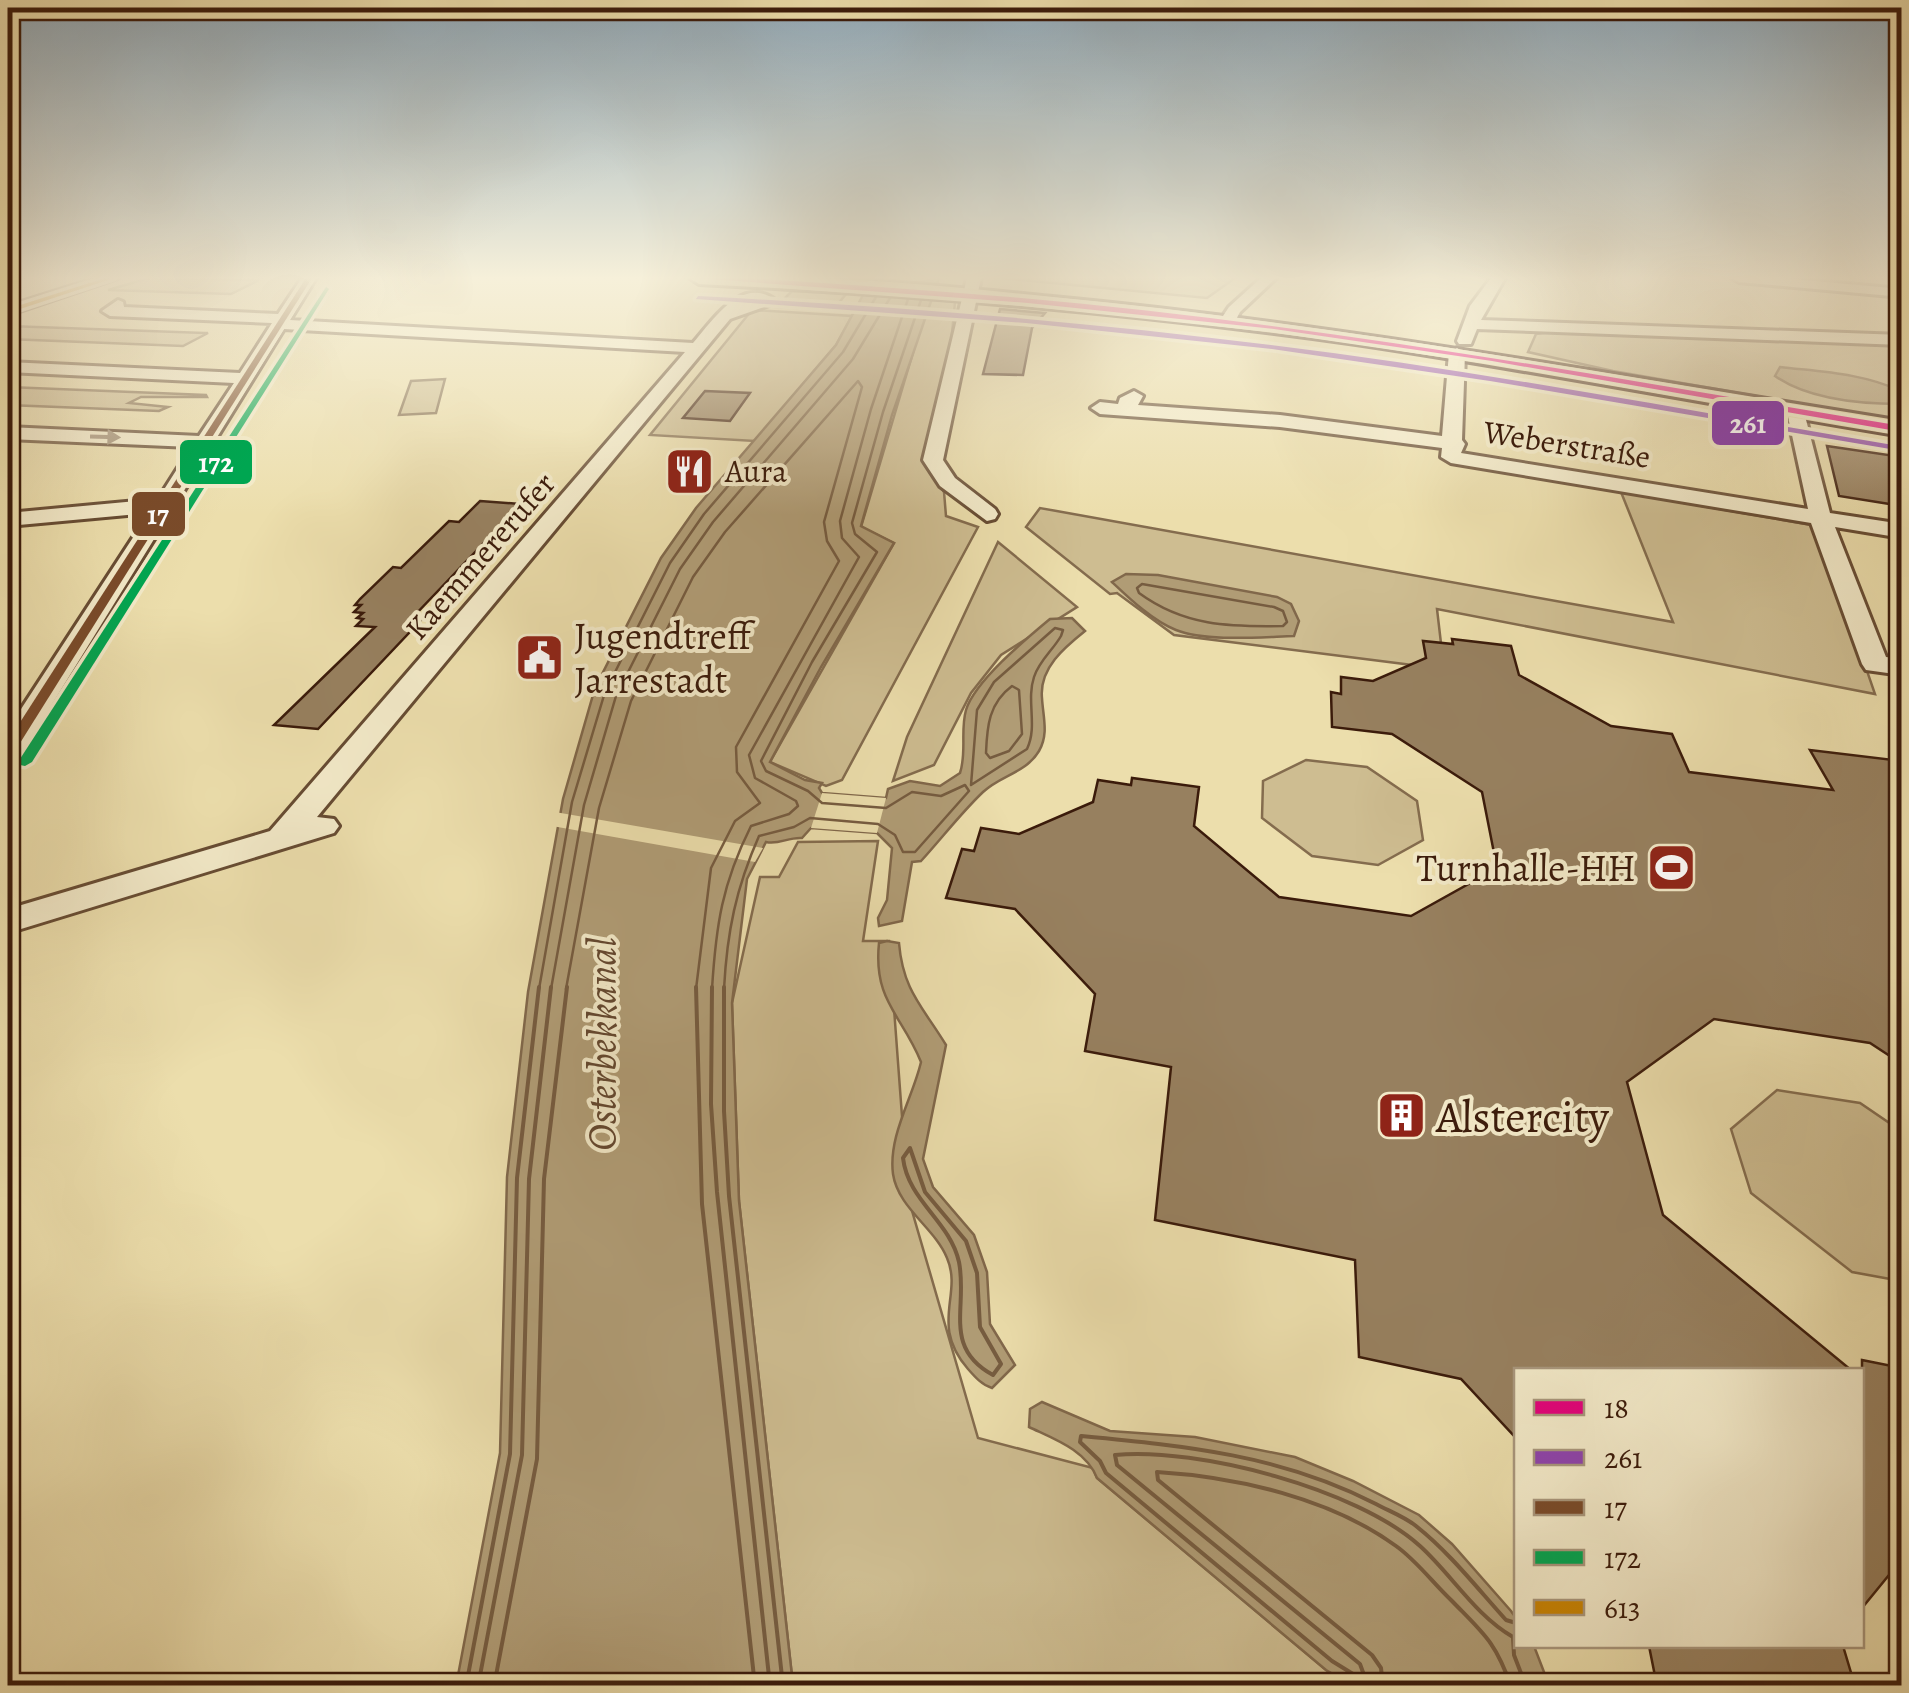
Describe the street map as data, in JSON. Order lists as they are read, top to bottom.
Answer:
{
  "streets": {
    "street": ["Weberstraße", "Kaemmererufer"]
  },
  "water": ["Osterbekkanal"],
  "places": {
    "restaurant": ["Aura"],
    "public building": ["Jugendtreff Jarrestadt"],
    "sports": ["Turnhalle-HH"],
    "building": ["Alstercity"]
  },
  "lines": [
    "transit line 18",
    "transit line 261",
    "transit line 17",
    "transit line 172"
  ],
  "legend": [
    "18",
    "261",
    "17",
    "172",
    "613"
  ]
}
